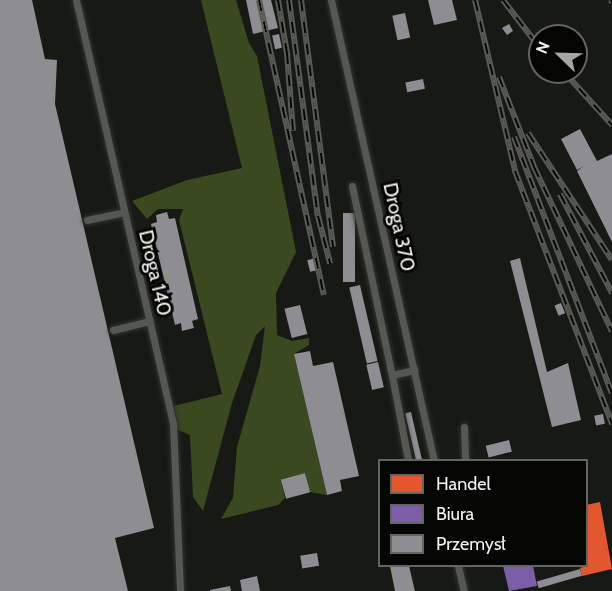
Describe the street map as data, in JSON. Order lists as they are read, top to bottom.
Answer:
{
  "streets": {
    "lane": ["Droga 370", "Droga 140"]
  },
  "legend": ["Handel", "Biura", "Przemysł"],
  "north": "top left"
}
